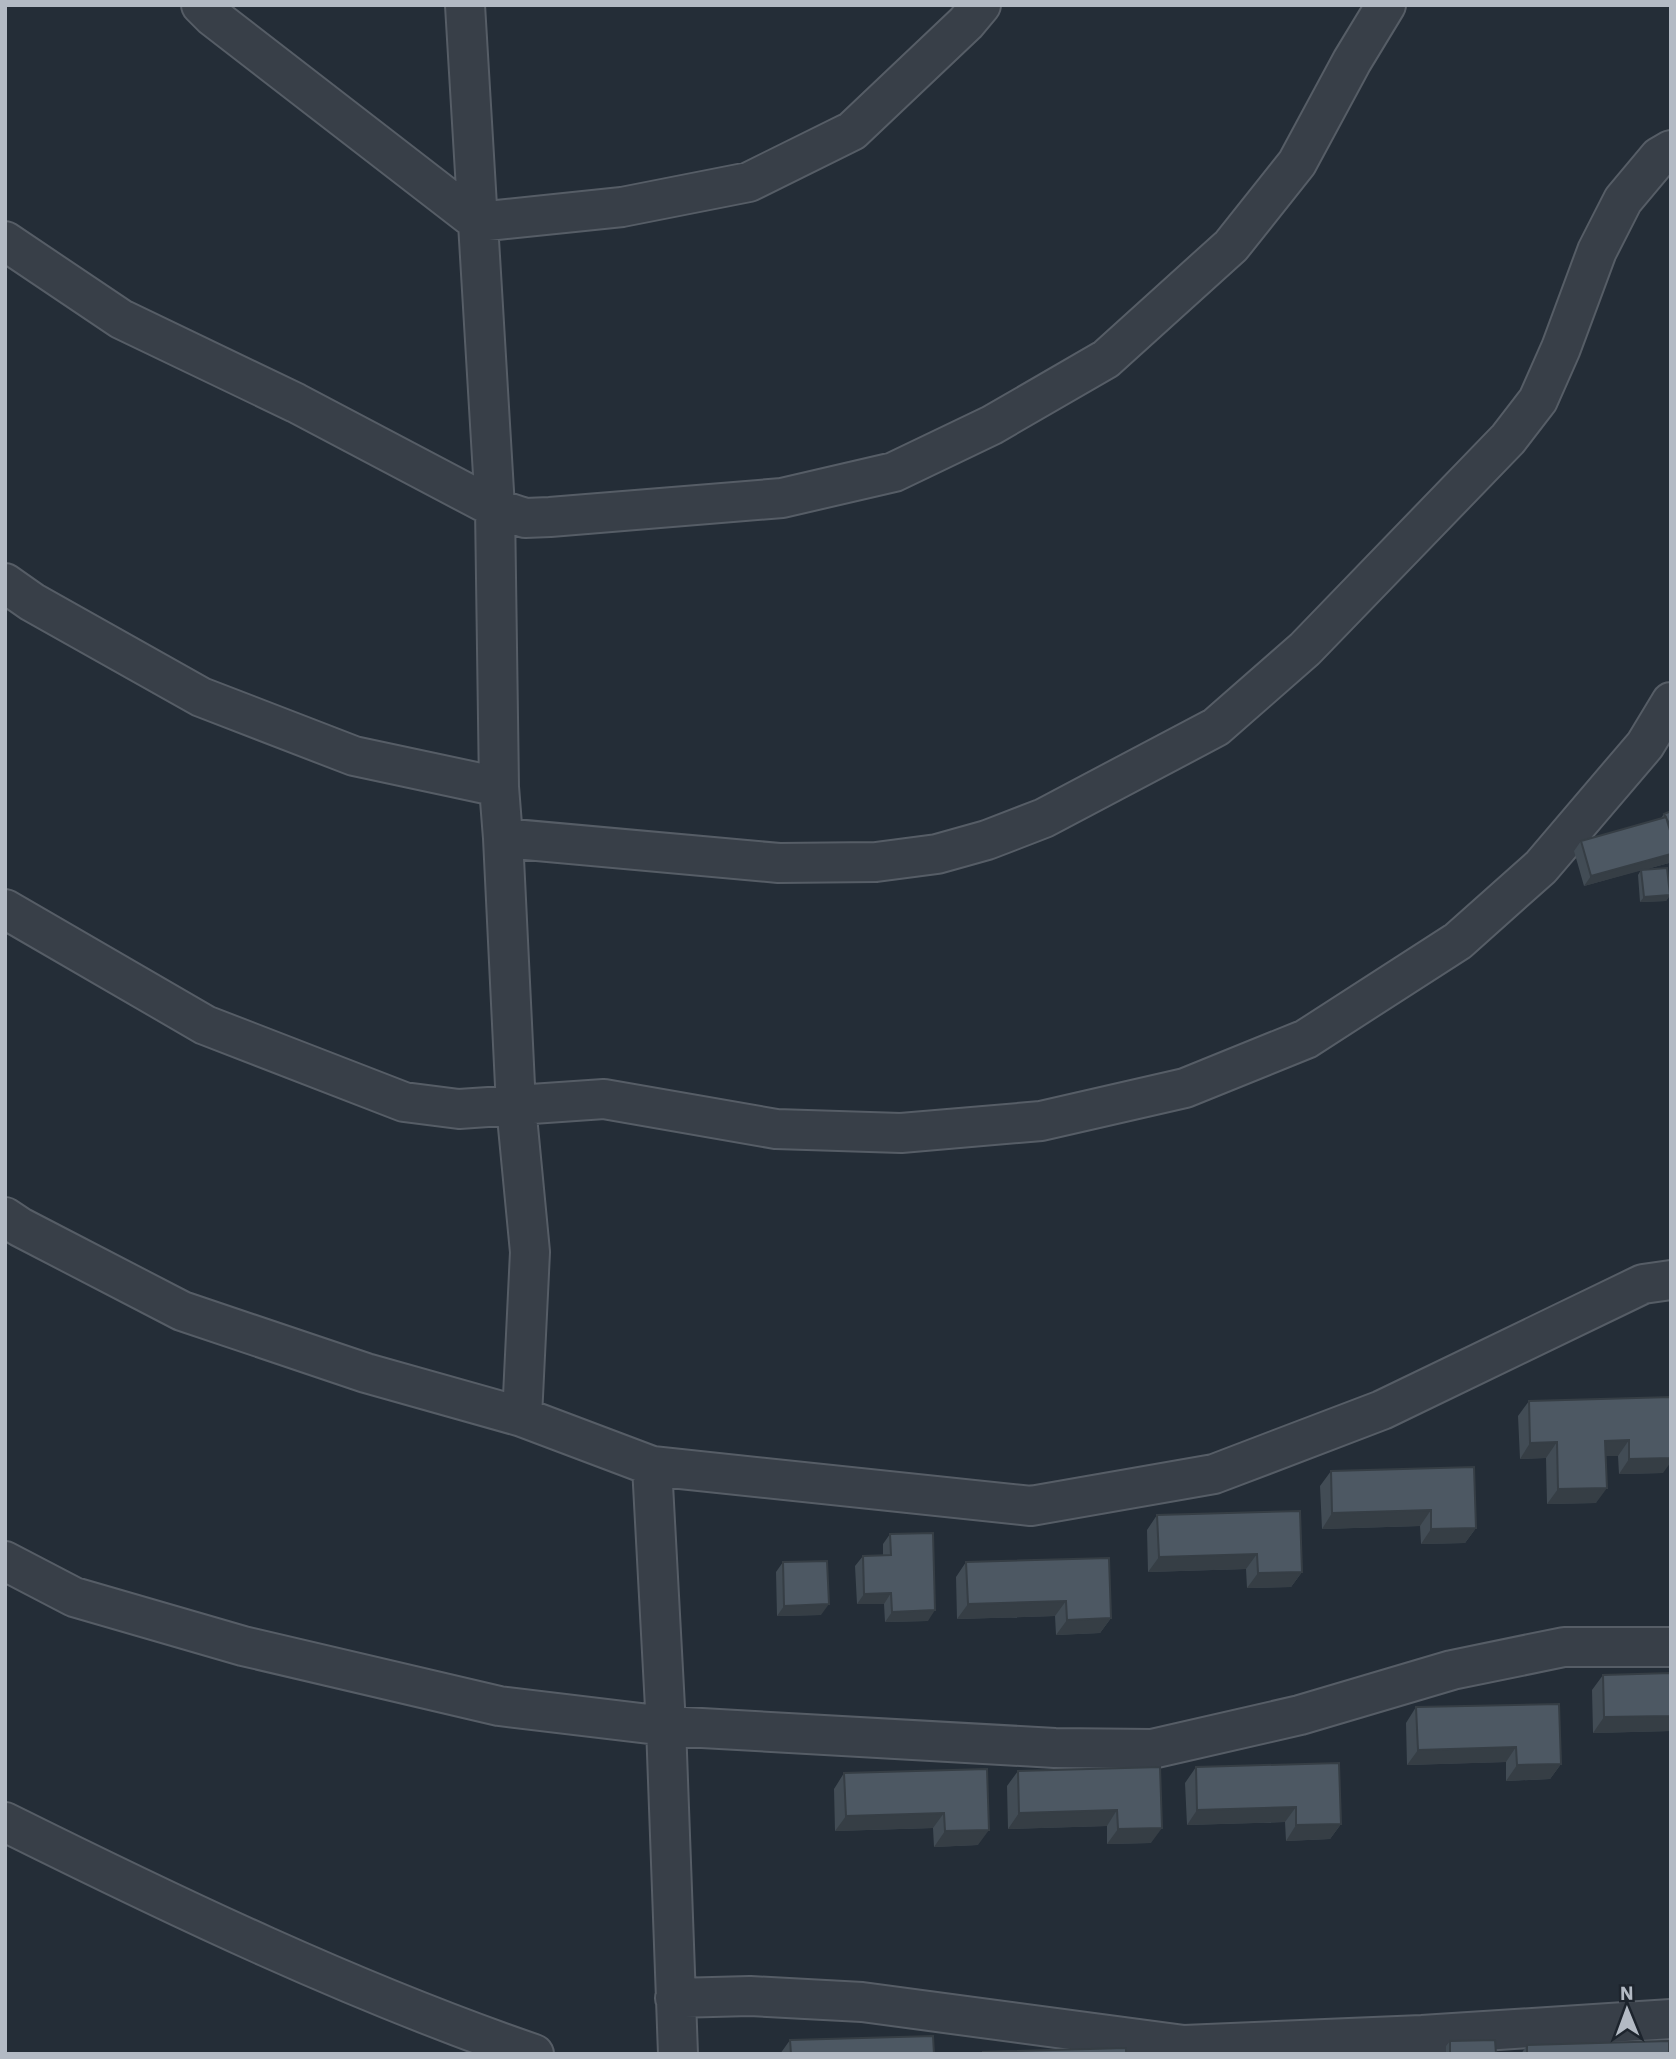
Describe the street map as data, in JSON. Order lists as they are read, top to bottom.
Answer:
{
  "north": "top"
}
